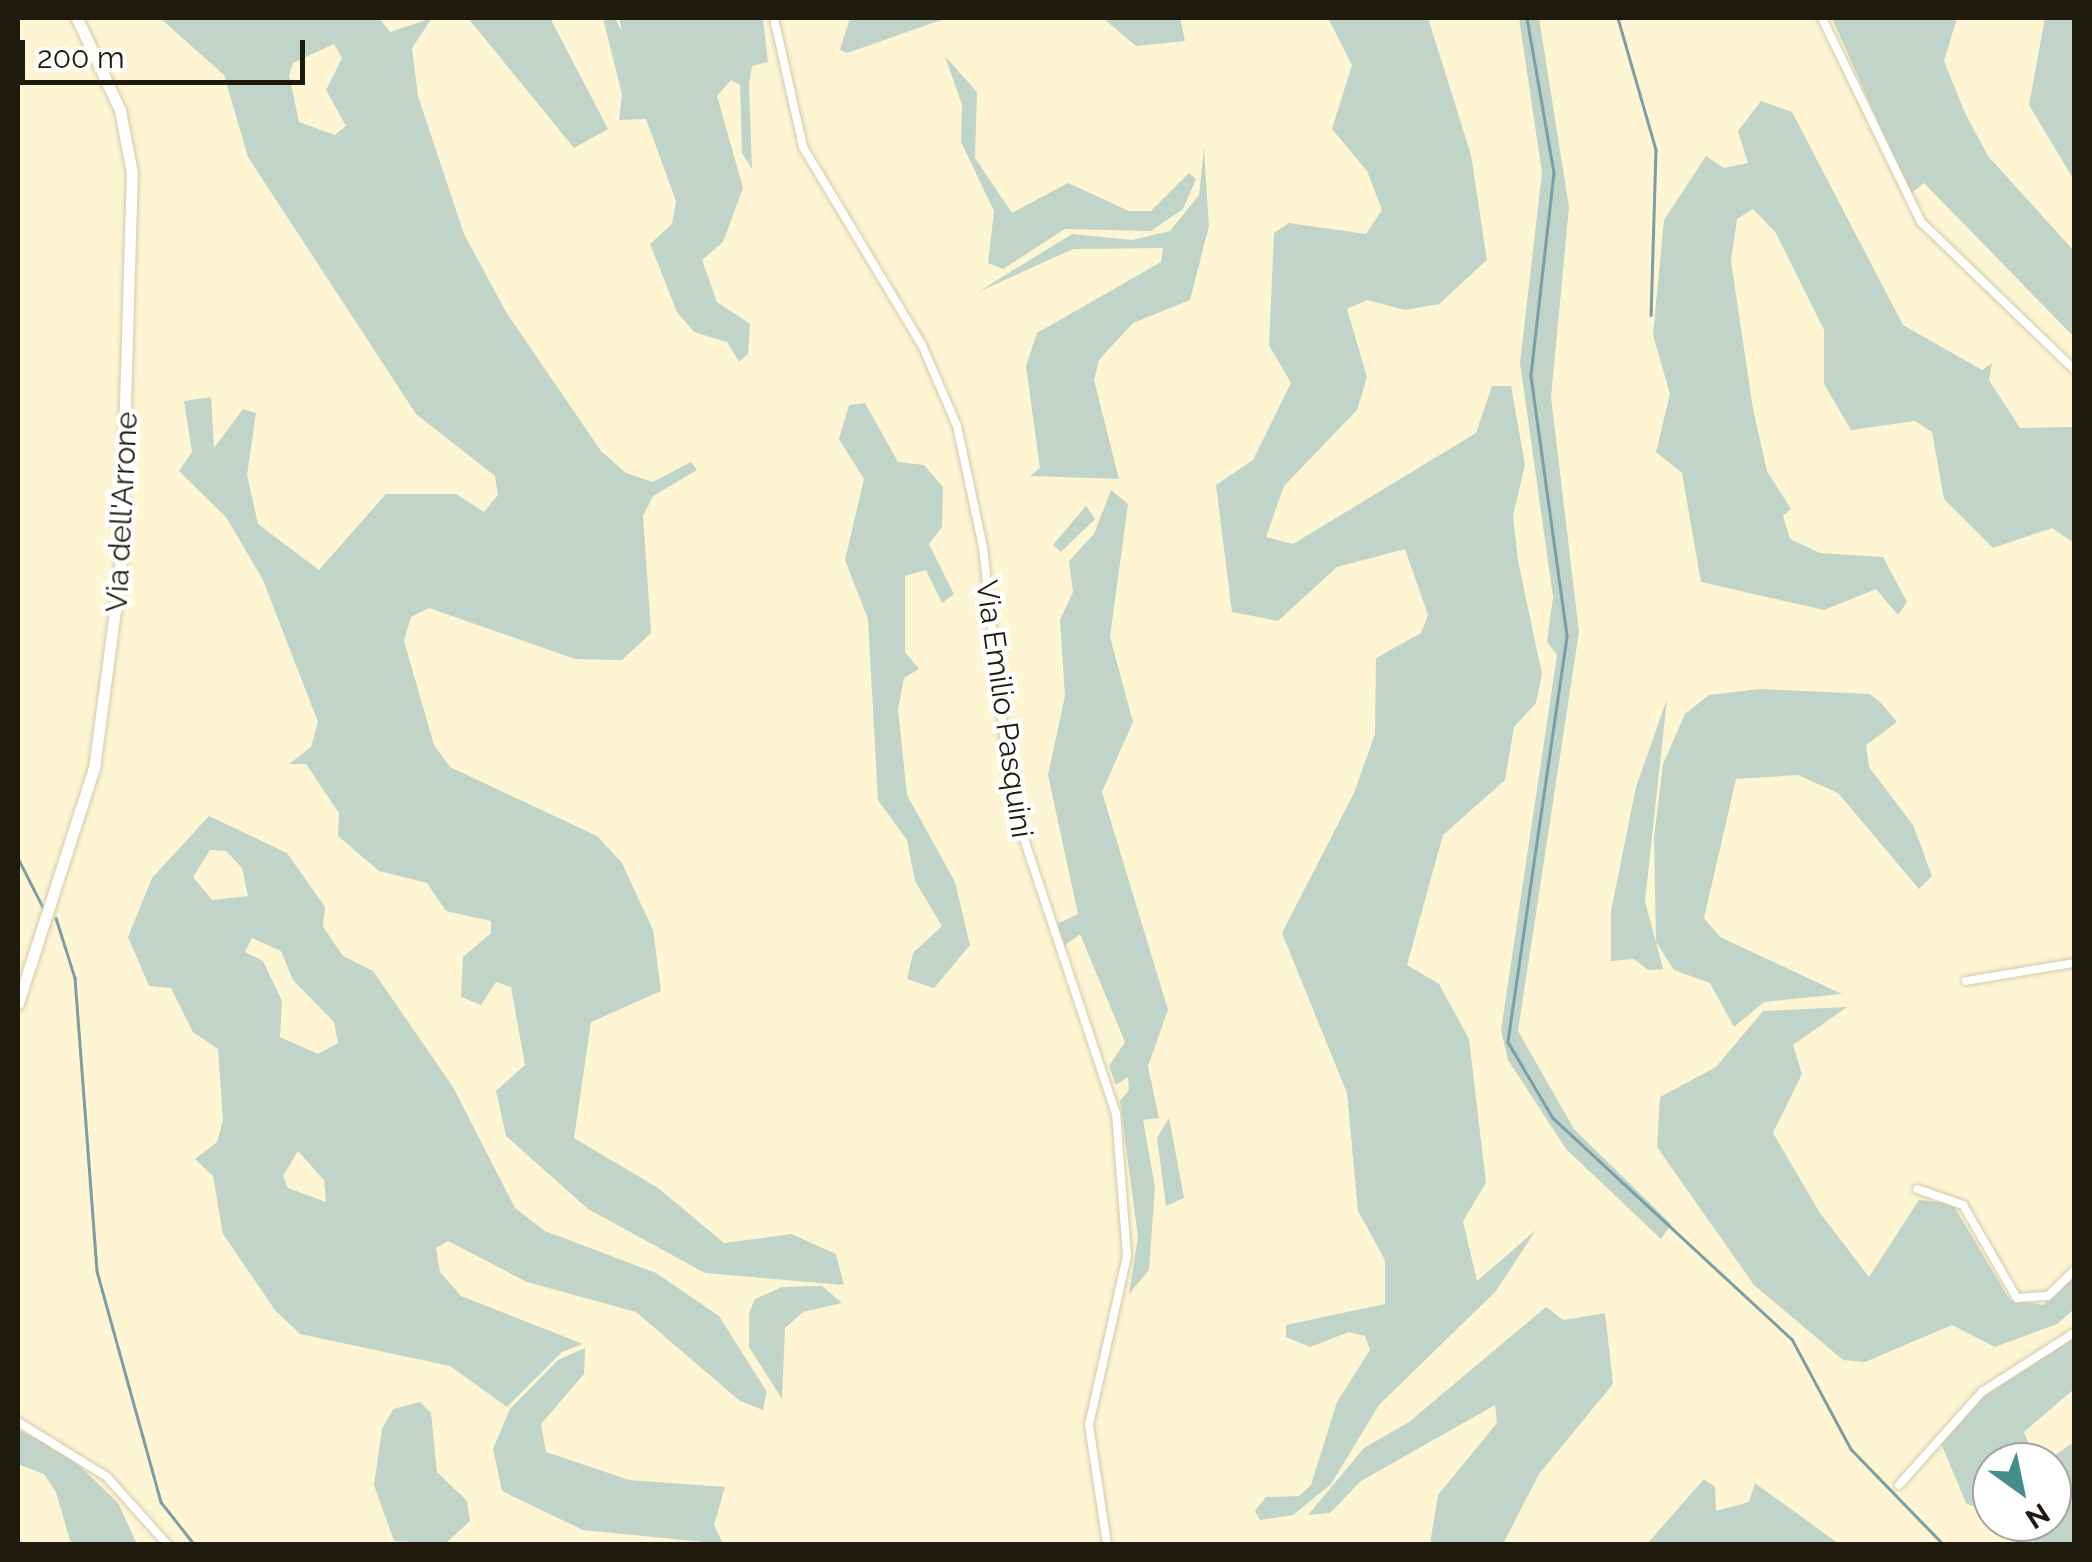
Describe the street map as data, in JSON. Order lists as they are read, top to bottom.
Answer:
{
  "streets": {
    "street": ["Via dell'Arrone", "Via Emilio Pasquini"]
  },
  "scale_bar": "200 m",
  "north": "bottom right"
}
